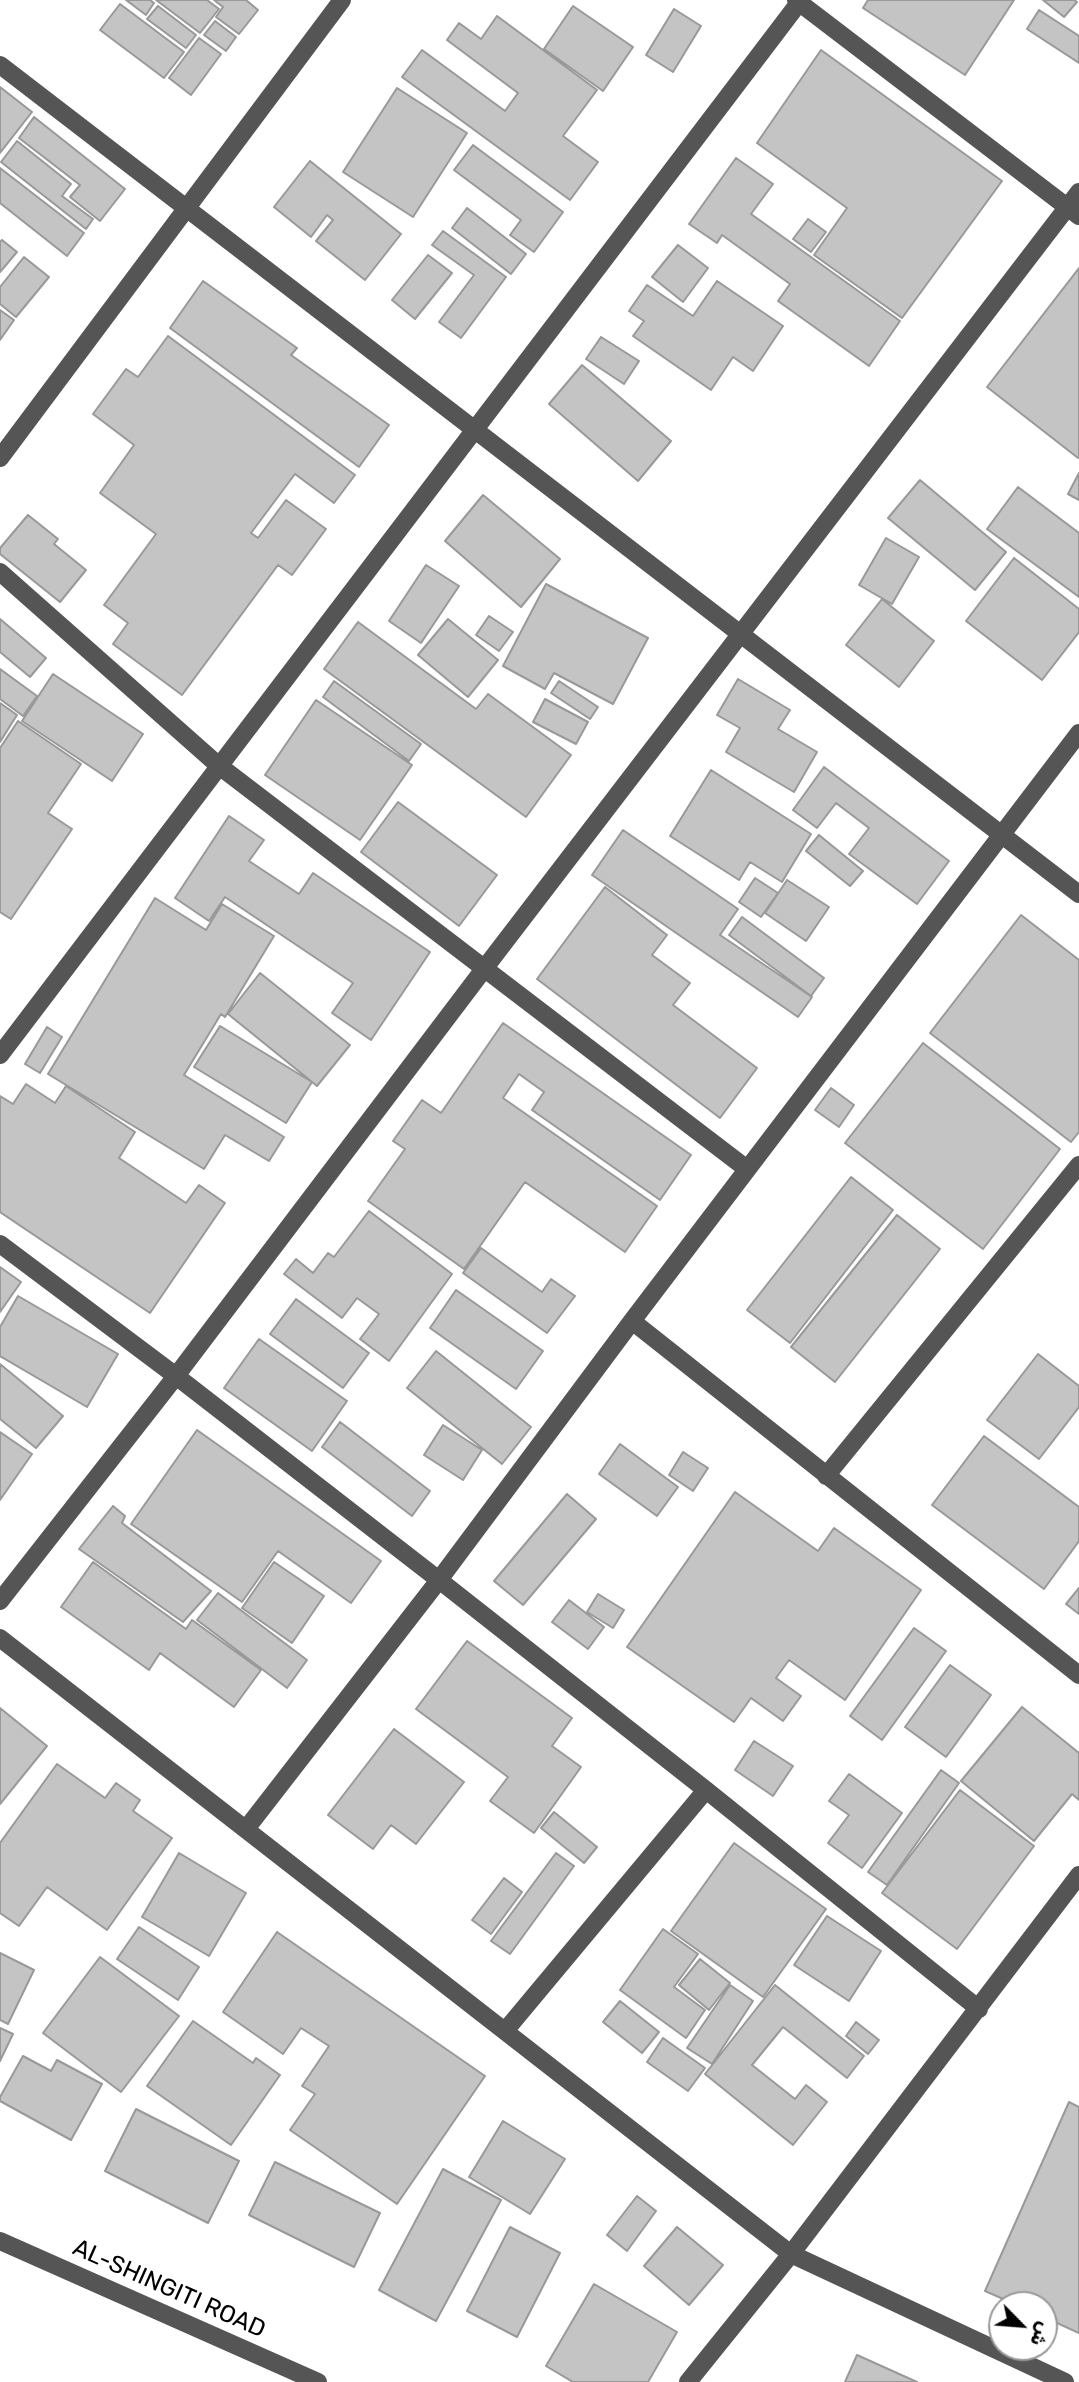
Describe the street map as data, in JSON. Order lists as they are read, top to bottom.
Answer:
{
  "streets": {
    "street": ["AL-SHINGITI ROAD"]
  },
  "north": "bottom right"
}
